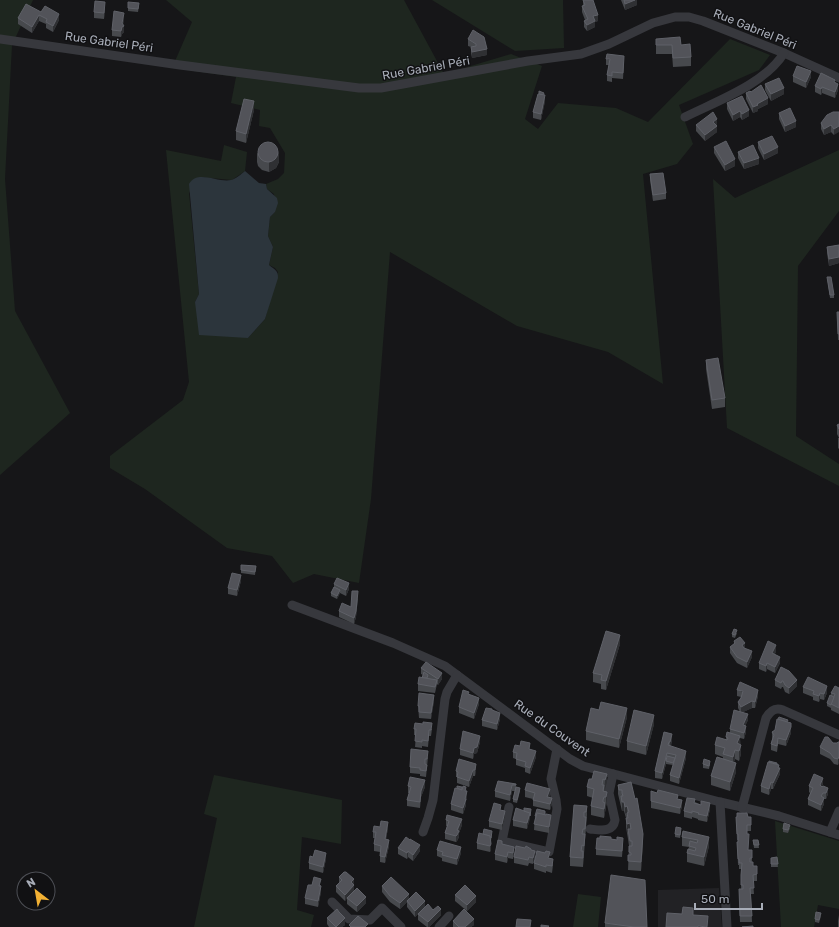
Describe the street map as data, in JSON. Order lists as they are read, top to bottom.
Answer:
{
  "streets": {
    "street": ["Rue Gabriel Péri", "Rue du Couvent"]
  },
  "scale_bar": "50 m",
  "north": "top left"
}
